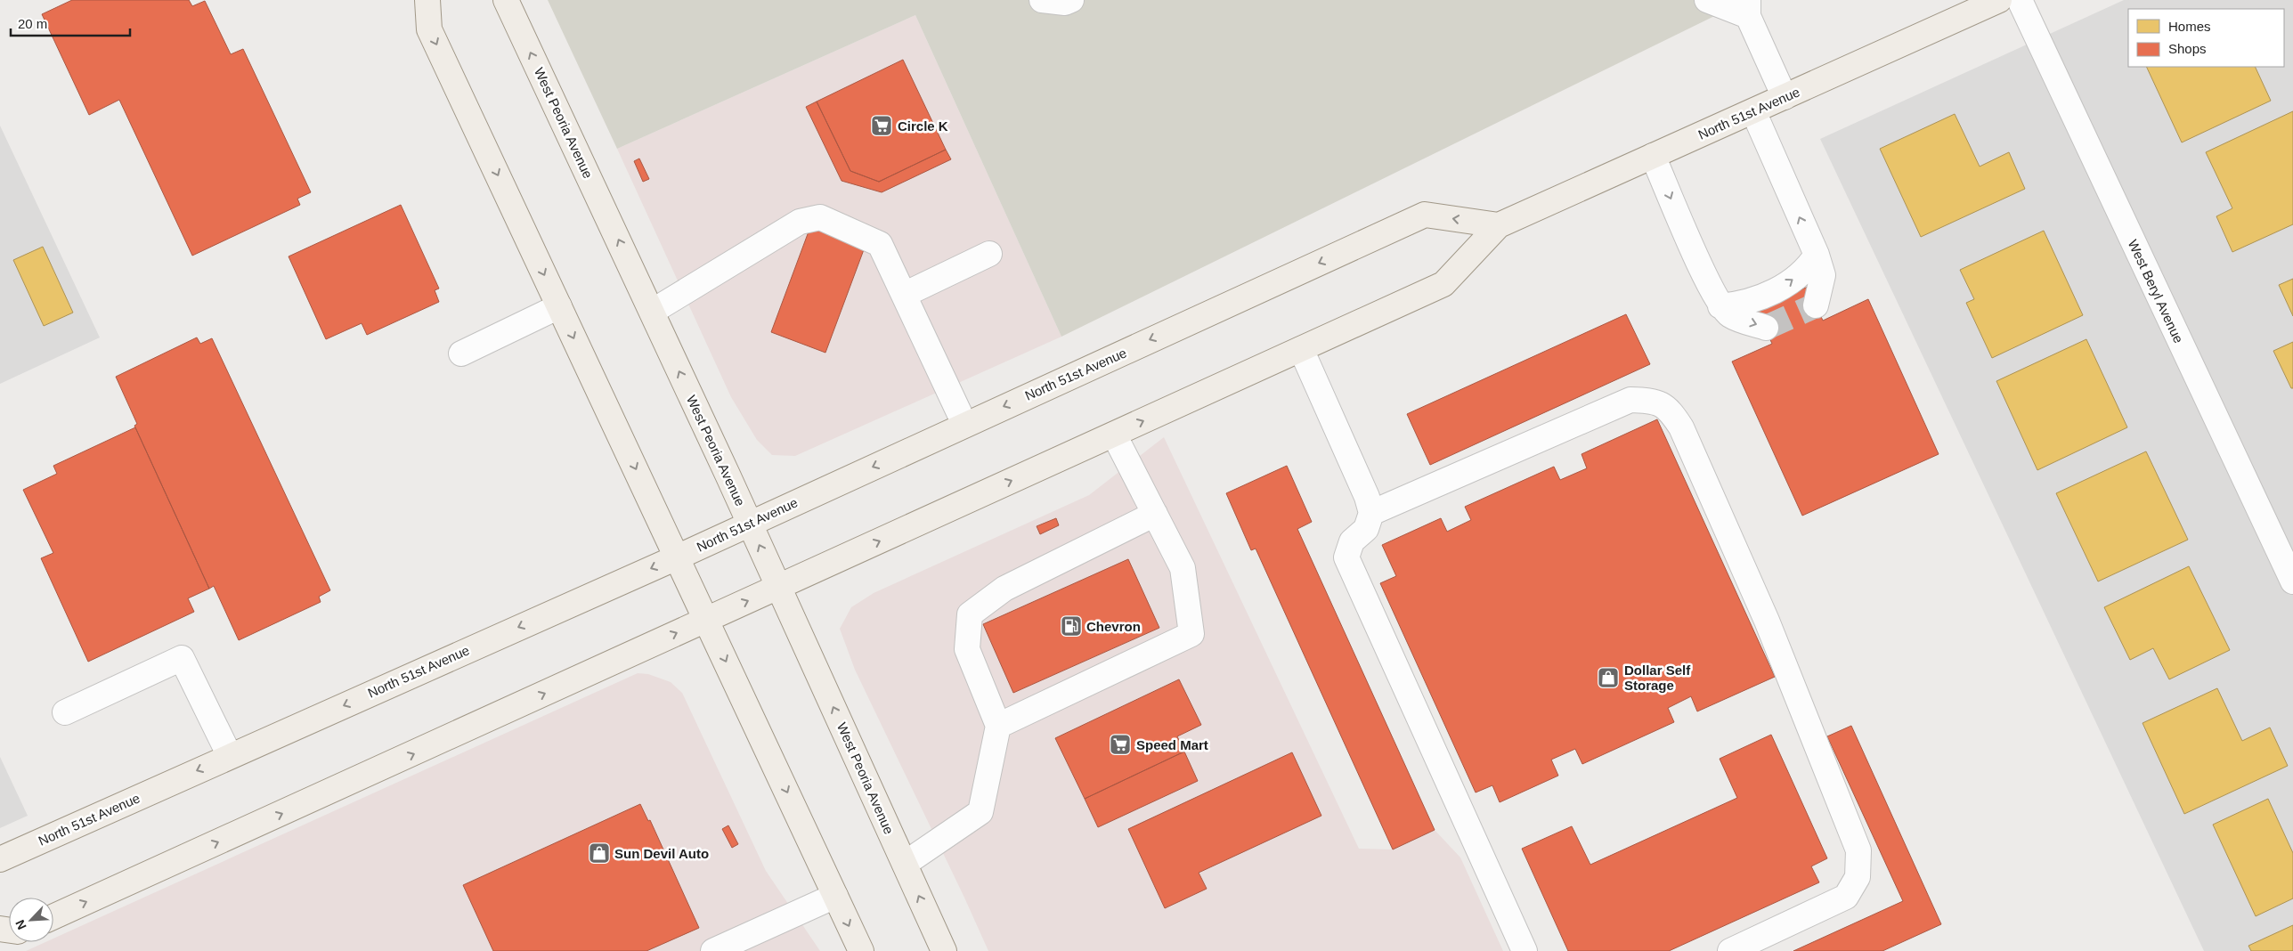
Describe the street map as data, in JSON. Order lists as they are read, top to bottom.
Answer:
{
  "streets": {
    "main road": ["North 51st Avenue", "West Peoria Avenue"],
    "street": ["West Beryl Avenue"]
  },
  "crossings": [
    ["North 51st Avenue", "West Peoria Avenue"]
  ],
  "places": {
    "supermarket": ["Circle K", "Speed Mart"],
    "fuel station": ["Chevron"],
    "shop": ["Dollar Self Storage", "Sun Devil Auto"]
  },
  "legend": ["Homes", "Shops"],
  "scale_bar": "20 m",
  "north": "bottom left"
}
